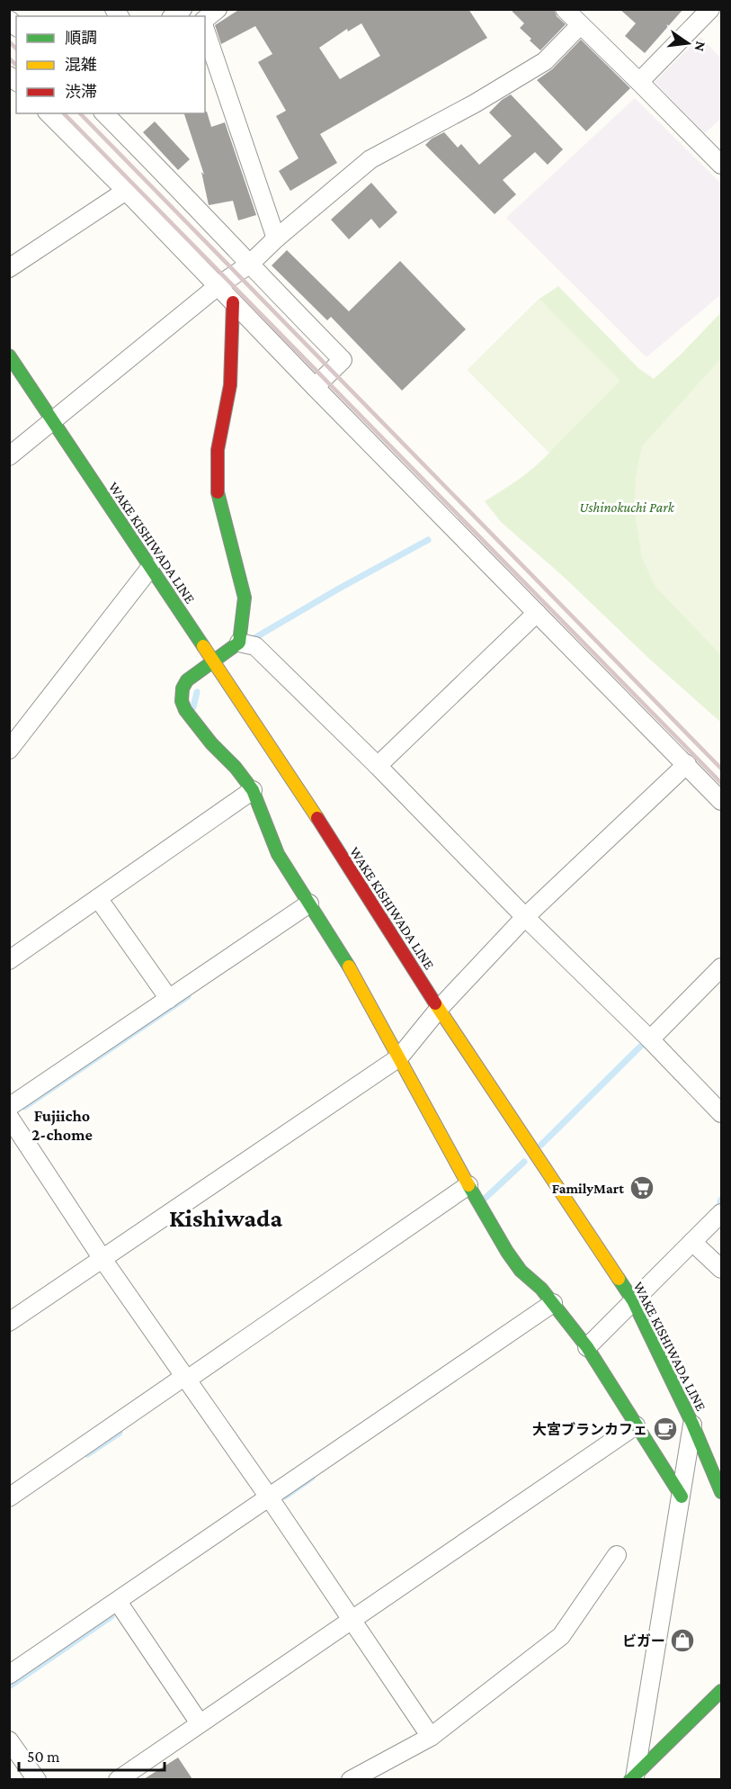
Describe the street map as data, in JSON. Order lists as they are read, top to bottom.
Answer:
{
  "streets": {
    "street": ["WAKE KISHIWADA LINE"]
  },
  "districts": ["Fujiicho 2-chome", "Kishiwada"],
  "parks": ["Ushinokuchi Park"],
  "places": {
    "supermarket": ["FamilyMart"],
    "cafe": ["大宮ブランカフェ"],
    "shop": ["ビガー"]
  },
  "legend": ["順調", "混雑", "渋滞"],
  "scale_bar": "50 m",
  "north": "right"
}
